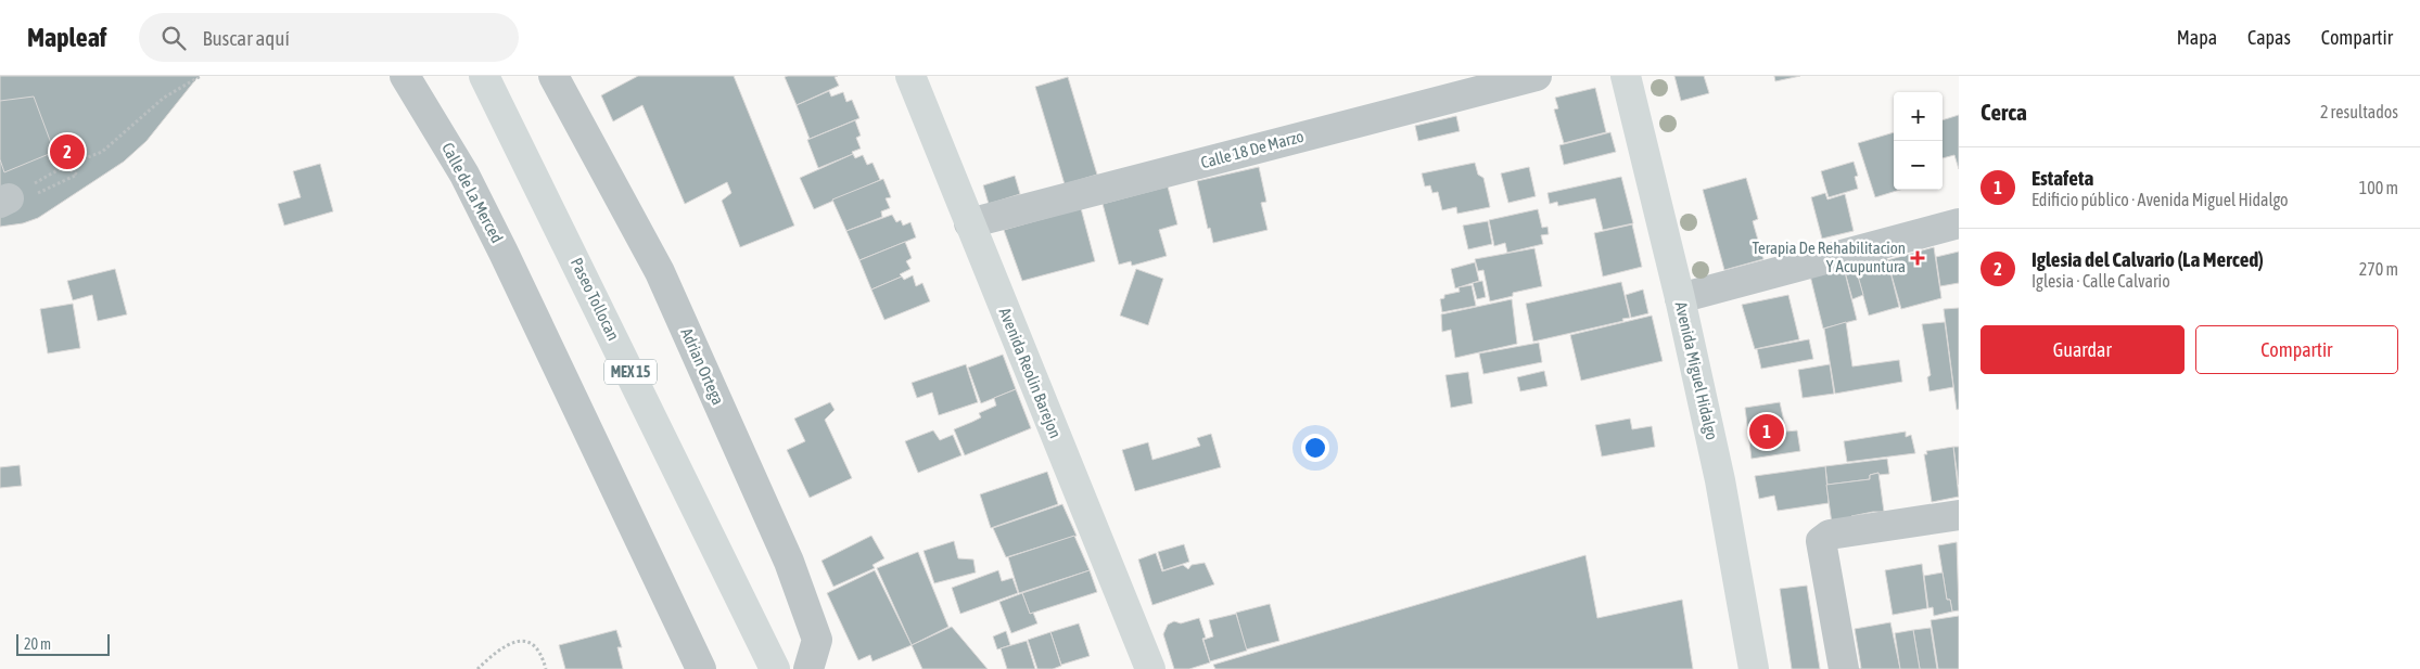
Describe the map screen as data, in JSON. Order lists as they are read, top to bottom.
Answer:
{
  "streets": {
    "main road": [
      "Paseo Tollocan",
      "Avenida Miguel Hidalgo",
      "MEX 15",
      "Avenida Reolin Barejon"
    ],
    "street": ["Calle 18 De Marzo", "Calle de La Merced", "Adrian Ortega"]
  },
  "crossings": [
    ["Calle 18 De Marzo", "Avenida Reolin Barejon"]
  ],
  "places": {
    "health": ["Terapia De Rehabilitacion Y Acupuntura"]
  },
  "scale_bar": "20 m",
  "page": {
    "header": "Mapleaf",
    "search": "Buscar aquí",
    "nav": ["Mapa", "Capas", "Compartir"],
    "heading": ["Cerca", "2 resultados"],
    "map_buttons": ["+", "−"],
    "pins": ["2", "1"],
    "list": [
      {
        "mark": "1",
        "name": "Estafeta",
        "note": "Edificio público · Avenida Miguel Hidalgo",
        "value": "100 m"
      },
      {
        "mark": "2",
        "name": "Iglesia del Calvario (La Merced)",
        "note": "Iglesia · Calle Calvario",
        "value": "270 m"
      }
    ],
    "buttons": ["Guardar", "Compartir"],
    "scale": "20 m"
  }
}
